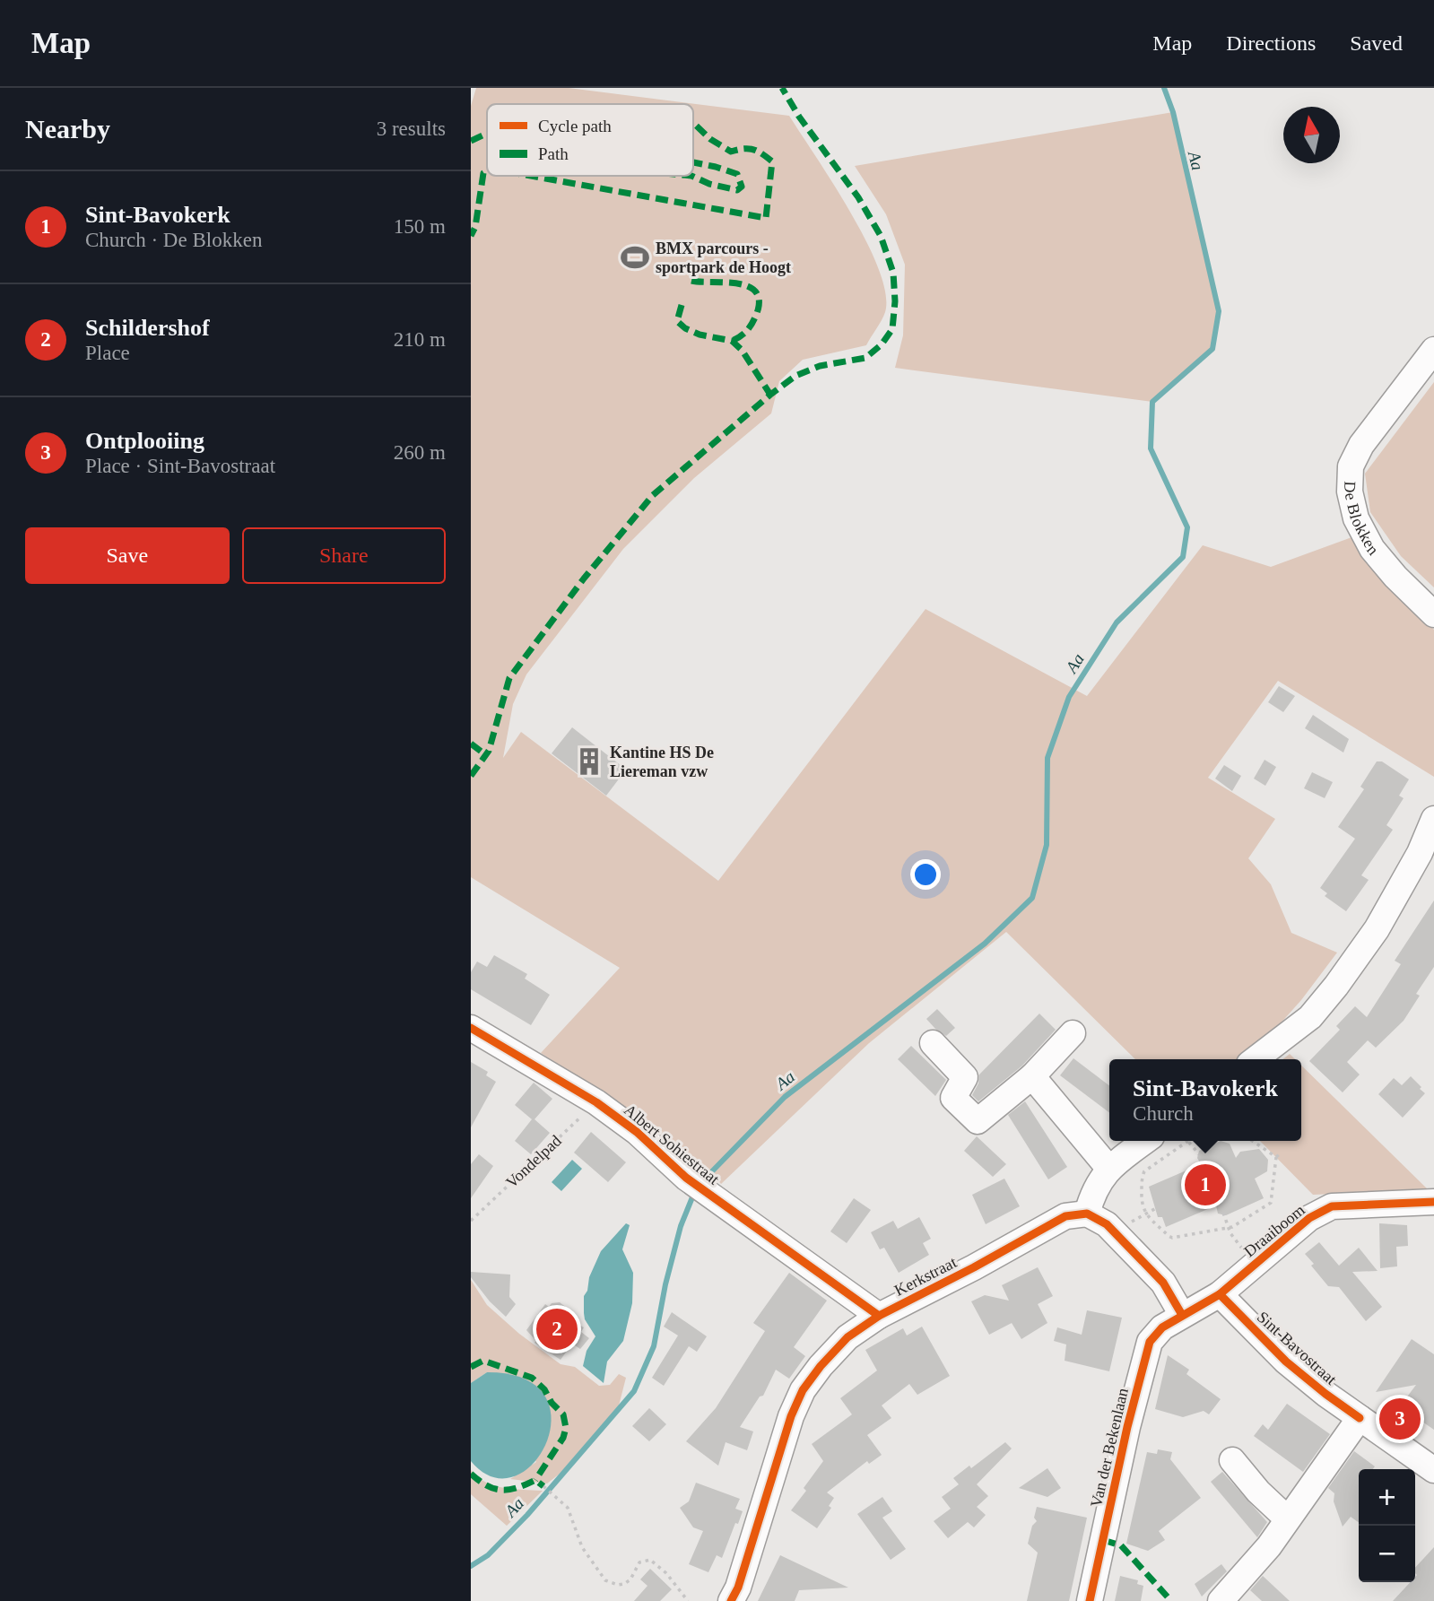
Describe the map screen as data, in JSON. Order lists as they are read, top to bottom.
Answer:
{
  "streets": {
    "street": [
      "De Blokken",
      "Albert Sohiestraat",
      "Draaiboom",
      "Kerkstraat",
      "Sint-Bavostraat",
      "Van der Bekenlaan"
    ],
    "path": ["Vondelpad"]
  },
  "crossings": [
    ["Albert Sohiestraat", "Vondelpad"],
    ["Albert Sohiestraat", "Kerkstraat"],
    ["Draaiboom", "Sint-Bavostraat"],
    ["Draaiboom", "Van der Bekenlaan"]
  ],
  "water": ["Aa"],
  "places": {
    "sports": ["BMX parcours - sportpark de Hoogt"],
    "building": ["Kantine HS De Liereman vzw"]
  },
  "legend": ["Cycle path", "Path"],
  "north": "top",
  "page": {
    "header": "Map",
    "nav": ["Map", "Directions", "Saved"],
    "heading": ["Nearby", "3 results"],
    "list": [
      {
        "mark": "1",
        "name": "Sint-Bavokerk",
        "note": "Church · De Blokken",
        "value": "150 m"
      },
      {
        "mark": "2",
        "name": "Schildershof",
        "note": "Place",
        "value": "210 m"
      },
      {
        "mark": "3",
        "name": "Ontplooiing",
        "note": "Place · Sint-Bavostraat",
        "value": "260 m"
      }
    ],
    "buttons": ["Save", "Share"],
    "popup": ["Sint-Bavokerk", "Church"],
    "pins": ["1", "2", "3"],
    "map_buttons": ["+", "−"]
  }
}
